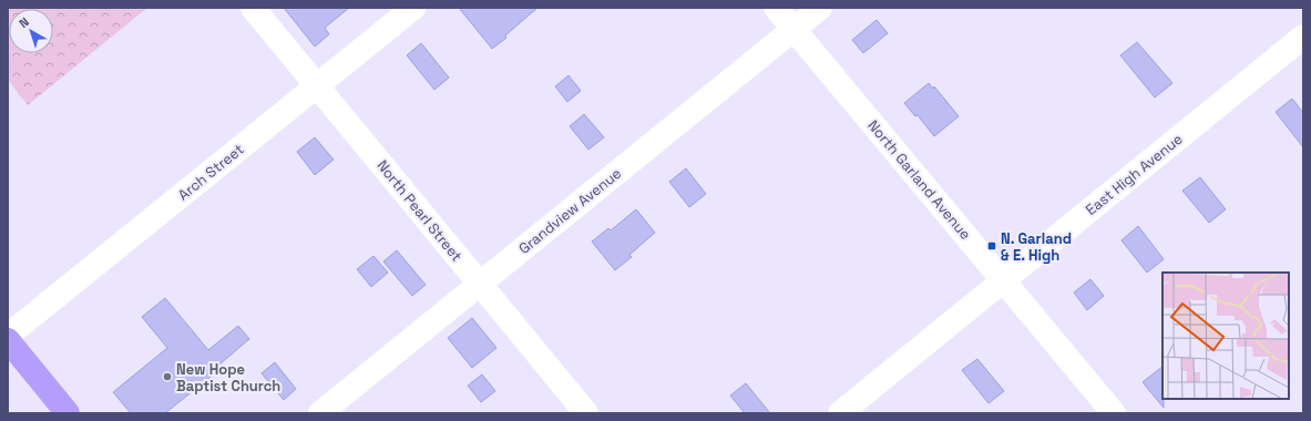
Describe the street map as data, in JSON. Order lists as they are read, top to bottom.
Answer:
{
  "streets": {
    "street": [
      "Arch Street",
      "East High Avenue",
      "North Garland Avenue",
      "North Pearl Street",
      "Grandview Avenue"
    ]
  },
  "crossings": [
    ["Arch Street", "North Pearl Street"],
    ["East High Avenue", "North Garland Avenue"],
    ["North Garland Avenue", "Grandview Avenue"],
    ["North Pearl Street", "Grandview Avenue"]
  ],
  "places": {
    "transit": ["N. Garland & E. High"],
    "other": ["New Hope Baptist Church"]
  },
  "north": "top left"
}
